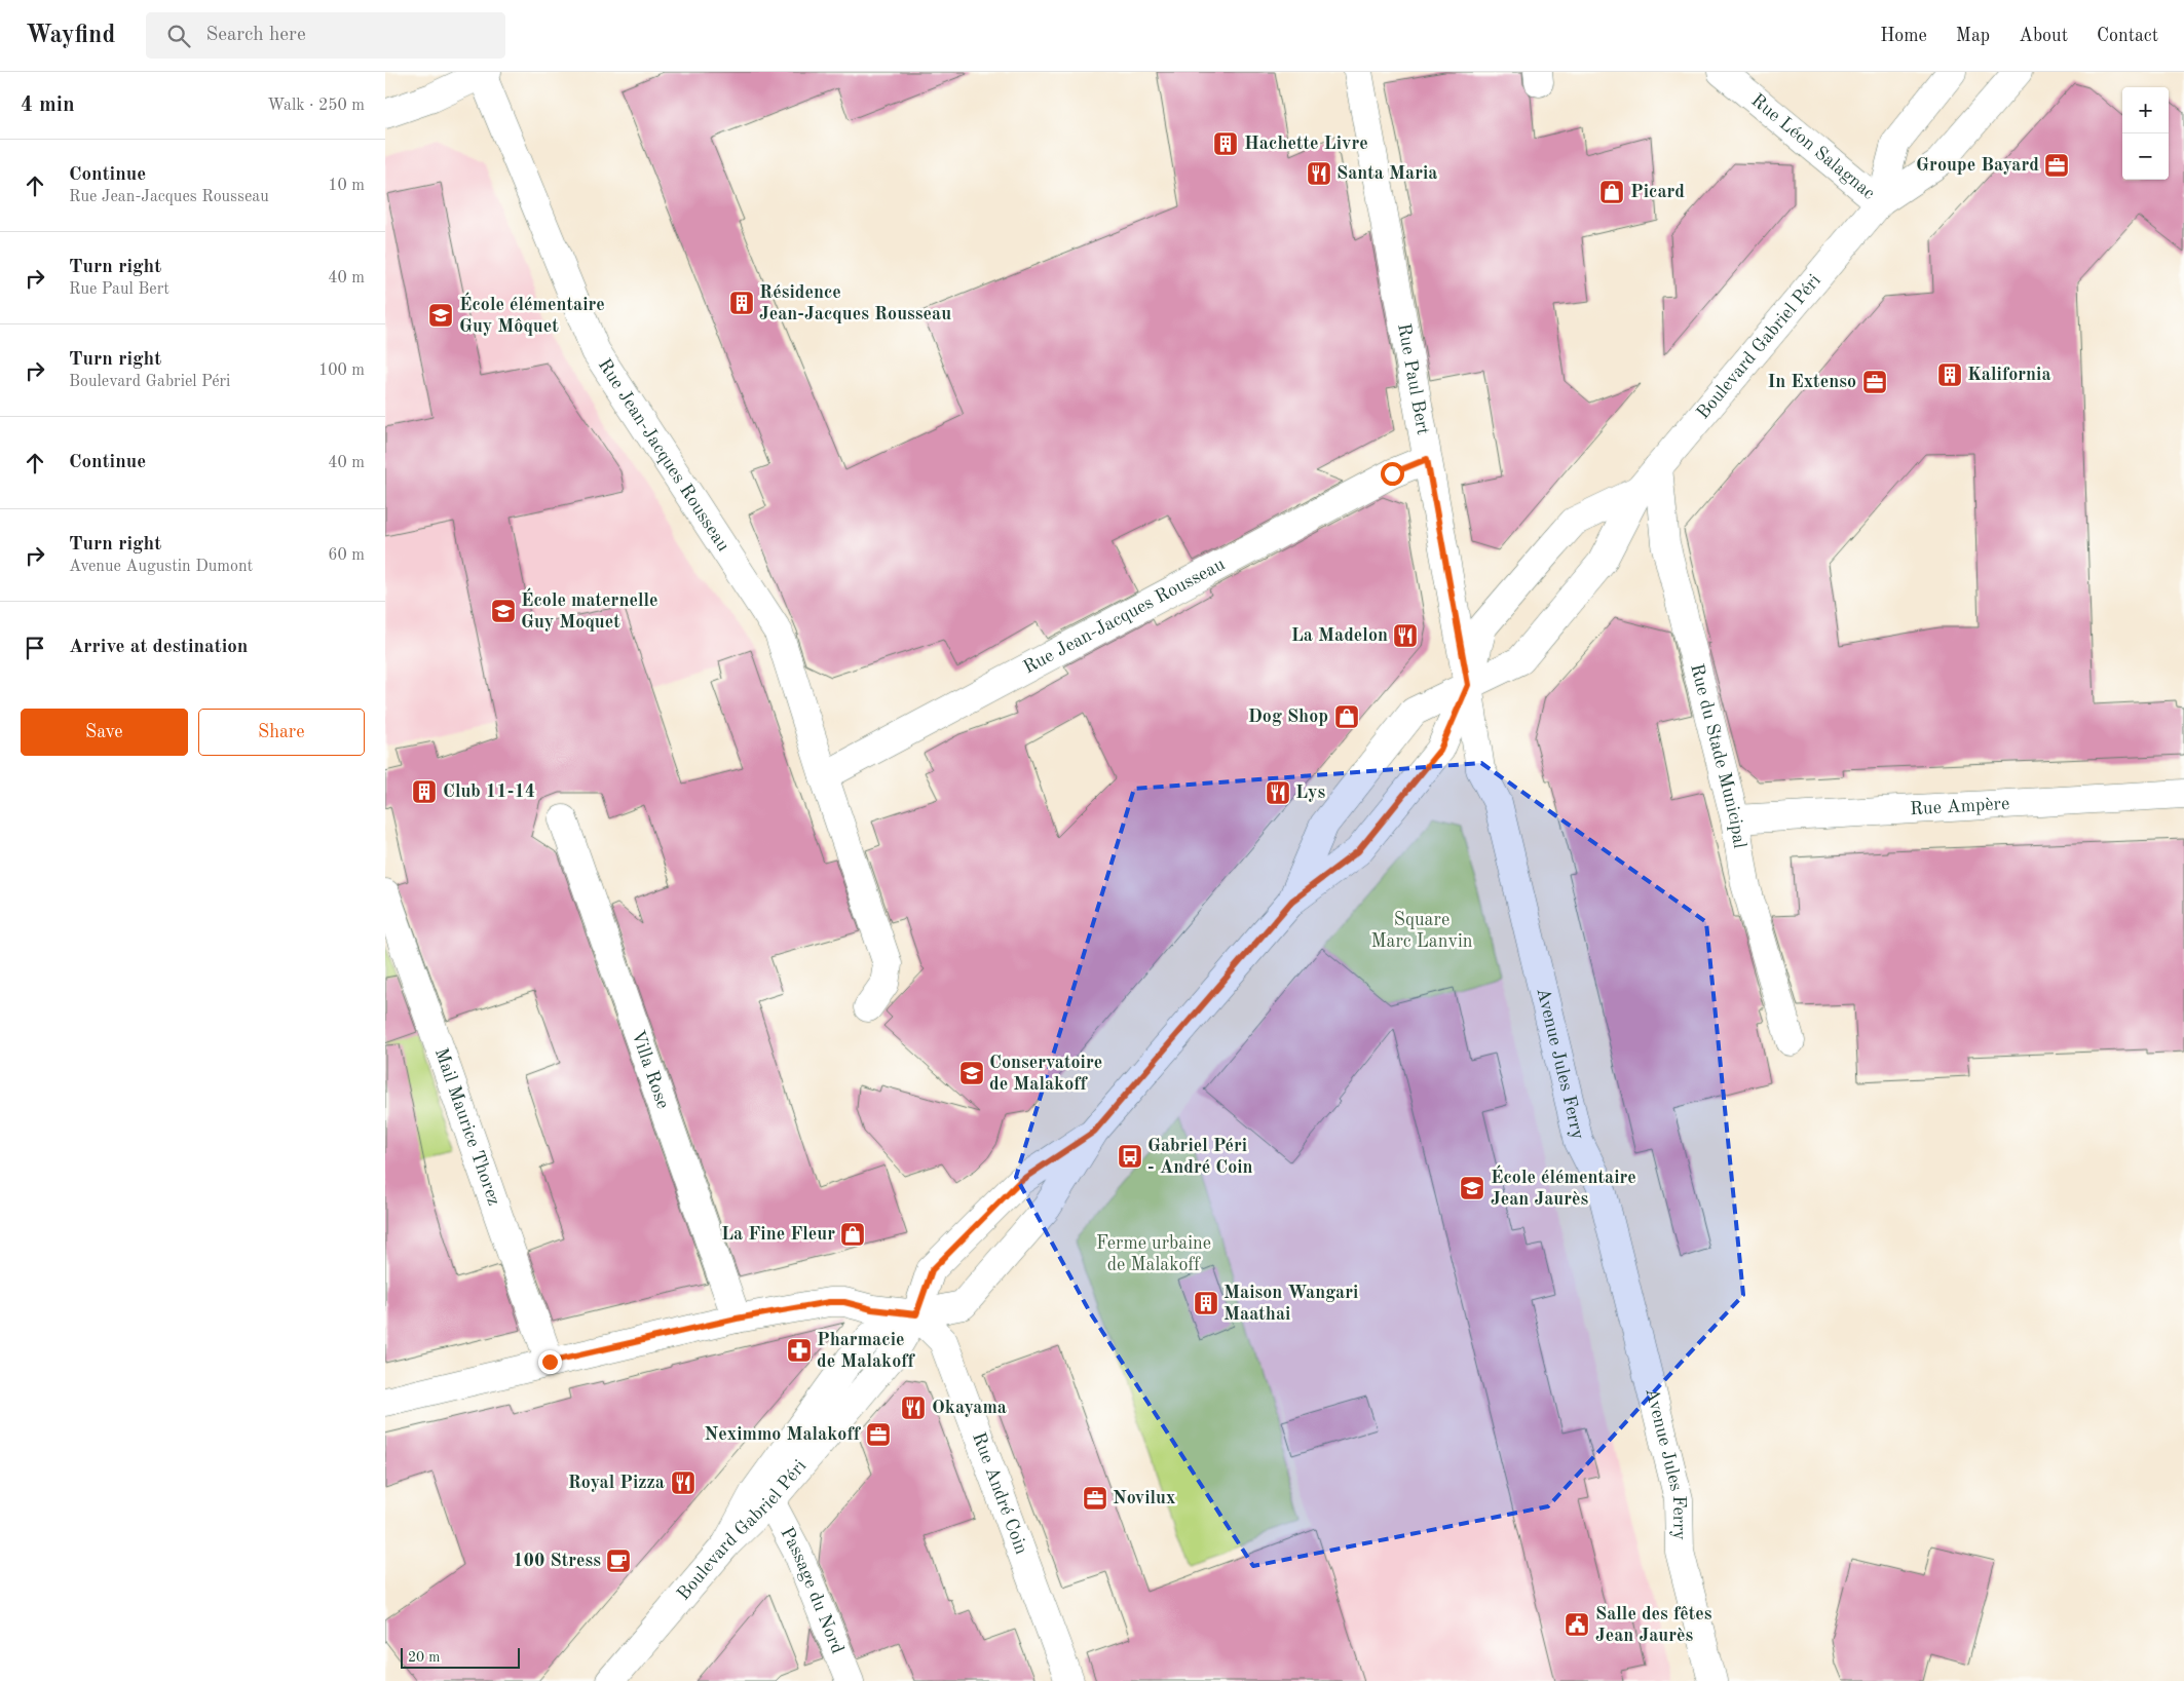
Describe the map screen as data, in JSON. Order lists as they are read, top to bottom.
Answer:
{
  "streets": {
    "street": [
      "Rue Léon Salagnac",
      "Boulevard Gabriel Péri",
      "Rue Paul Bert",
      "Rue Jean-Jacques Rousseau",
      "Rue du Stade Municipal",
      "Rue Ampère",
      "Avenue Jules Ferry",
      "Villa Rose",
      "Mail Maurice Thorez",
      "Rue André Coin",
      "Passage du Nord"
    ]
  },
  "crossings": [
    ["Rue Léon Salagnac", "Boulevard Gabriel Péri"],
    ["Boulevard Gabriel Péri", "Rue Paul Bert"],
    ["Boulevard Gabriel Péri", "Rue du Stade Municipal"],
    ["Boulevard Gabriel Péri", "Avenue Jules Ferry"],
    ["Boulevard Gabriel Péri", "Rue André Coin"],
    ["Boulevard Gabriel Péri", "Passage du Nord"],
    ["Rue Paul Bert", "Rue Jean-Jacques Rousseau"],
    ["Rue Paul Bert", "Avenue Jules Ferry"],
    ["Rue du Stade Municipal", "Rue Ampère"]
  ],
  "parks": ["Square Marc Lanvin", "Ferme urbaine de Malakoff"],
  "places": {
    "building": [
      "Hachette Livre",
      "Résidence Jean-Jacques Rousseau",
      "Kalifornia",
      "Club 11-14",
      "Maison Wangari Maathai"
    ],
    "office": [
      "Groupe Bayard",
      "In Extenso",
      "Neximmo Malakoff",
      "Novilux"
    ],
    "restaurant": [
      "Santa Maria",
      "La Madelon",
      "Lys",
      "Okayama",
      "Royal Pizza"
    ],
    "shop": ["Picard", "Dog Shop", "La Fine Fleur"],
    "school or university": [
      "École élémentaire Guy Môquet",
      "École maternelle Guy Moquet",
      "Conservatoire de Malakoff",
      "École élémentaire Jean Jaurès"
    ],
    "bus stop": ["Gabriel Péri - André Coin"],
    "pharmacy": ["Pharmacie de Malakoff"],
    "cafe": ["100 Stress"],
    "public building": ["Salle des fêtes Jean Jaurès"]
  },
  "scale_bar": "20 m",
  "page": {
    "header": "Wayfind",
    "search": "Search here",
    "nav": [
      "Home",
      "Map",
      "About",
      "Contact"
    ],
    "heading": ["4 min", "Walk · 250 m"],
    "map_buttons": ["+", "−"],
    "list": [
      ["Continue", "Rue Jean-Jacques Rousseau", "10 m"],
      ["Turn right", "Rue Paul Bert", "40 m"],
      ["Turn right", "Boulevard Gabriel Péri", "100 m"],
      ["Continue", "40 m"],
      ["Turn right", "Avenue Augustin Dumont", "60 m"],
      "Arrive at destination"
    ],
    "buttons": ["Save", "Share"],
    "scale": "20 m"
  }
}
